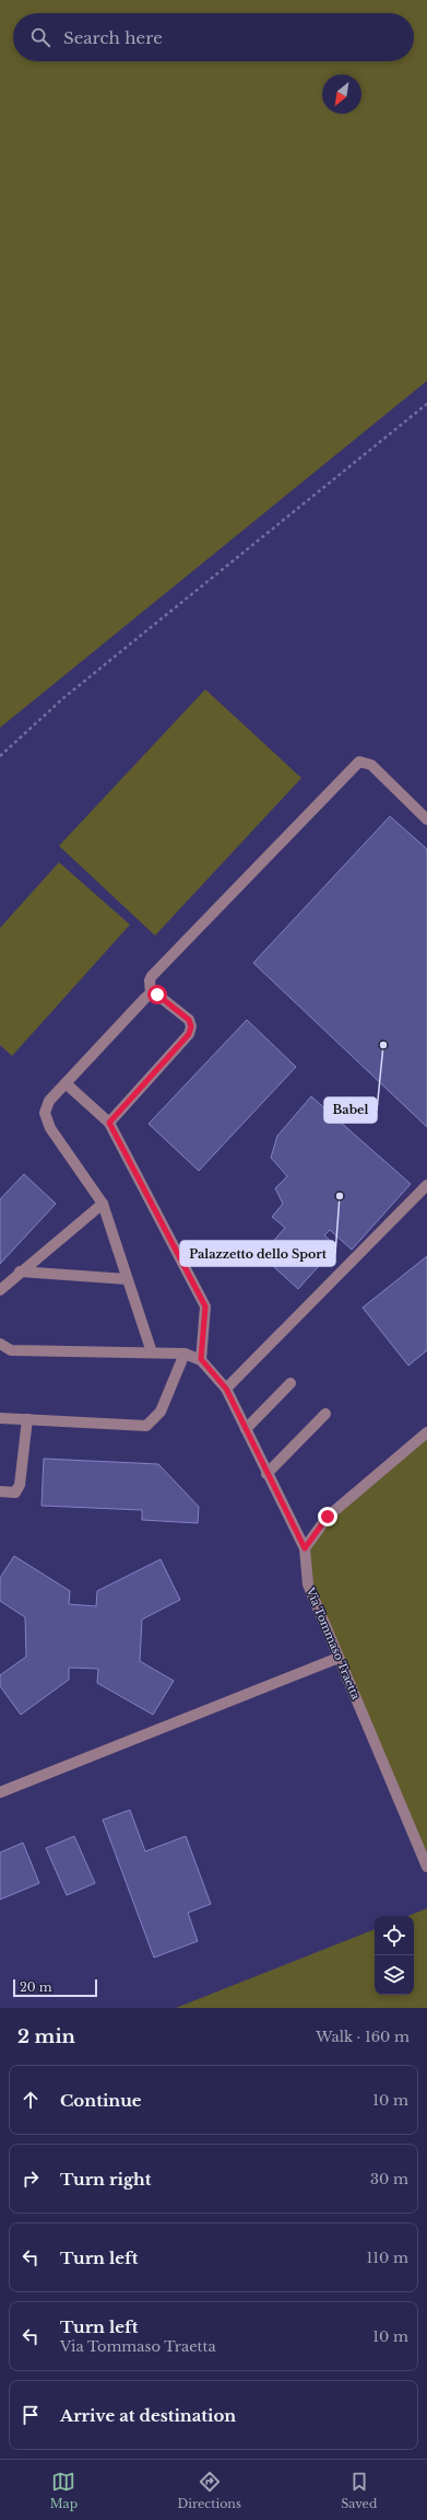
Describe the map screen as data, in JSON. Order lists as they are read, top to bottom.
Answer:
{
  "streets": {
    "street": ["Via Tommaso Traetta"]
  },
  "places": ["Babel", "Palazzetto dello Sport"],
  "scale_bar": "20 m",
  "north": "bottom left",
  "page": {
    "search": "Search here",
    "scale": "20 m",
    "heading": ["2 min", "Walk · 160 m"],
    "list": [
      ["Continue", "10 m"],
      ["Turn right", "30 m"],
      ["Turn left", "110 m"],
      ["Turn left", "Via Tommaso Traetta", "10 m"],
      "Arrive at destination"
    ],
    "nav": ["Map", "Directions", "Saved"]
  }
}
